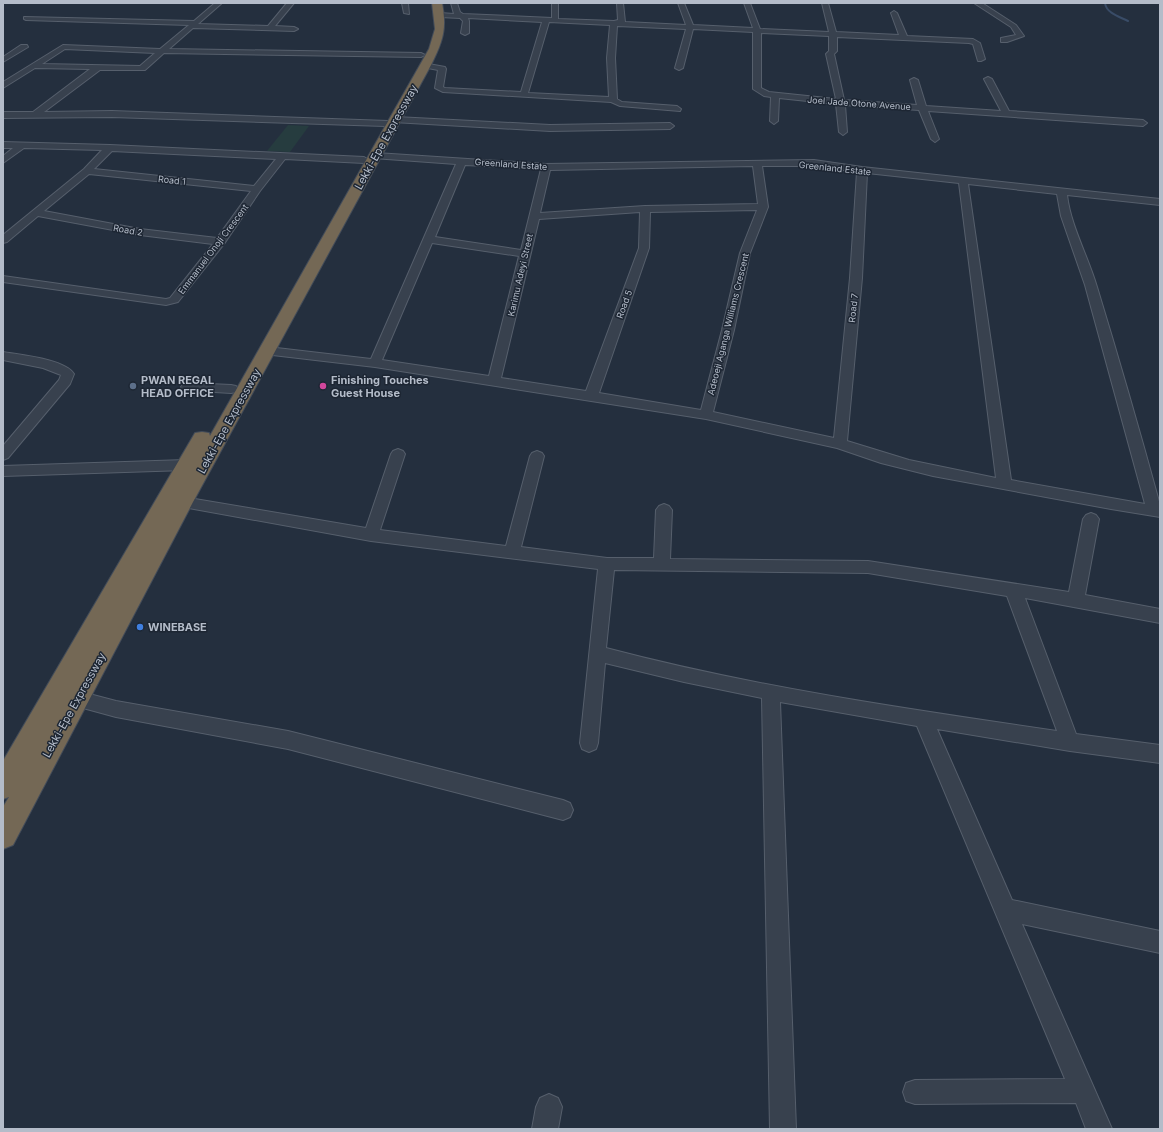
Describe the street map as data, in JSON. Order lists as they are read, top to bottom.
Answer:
{
  "streets": {
    "highway": ["Lekki-Epe Expressway"],
    "street": [
      "Joel Jade Otone Avenue",
      "Greenland Estate",
      "Road 1",
      "Road 2",
      "Emmanuel Onoji Crescent",
      "Karimu Adeyi Street",
      "Road 5",
      "Road 7",
      "Adeoeji Aganga Williams Crescent"
    ]
  },
  "crossings": [
    ["Lekki-Epe Expressway", "Greenland Estate"],
    ["Greenland Estate", "Emmanuel Onoji Crescent"],
    ["Greenland Estate", "Karimu Adeyi Street"],
    ["Greenland Estate", "Road 7"],
    ["Greenland Estate", "Adeoeji Aganga Williams Crescent"],
    ["Road 1", "Emmanuel Onoji Crescent"],
    ["Road 2", "Emmanuel Onoji Crescent"]
  ],
  "places": ["PWAN REGAL HEAD OFFICE", "Finishing Touches Guest House", "WINEBASE"]
}
